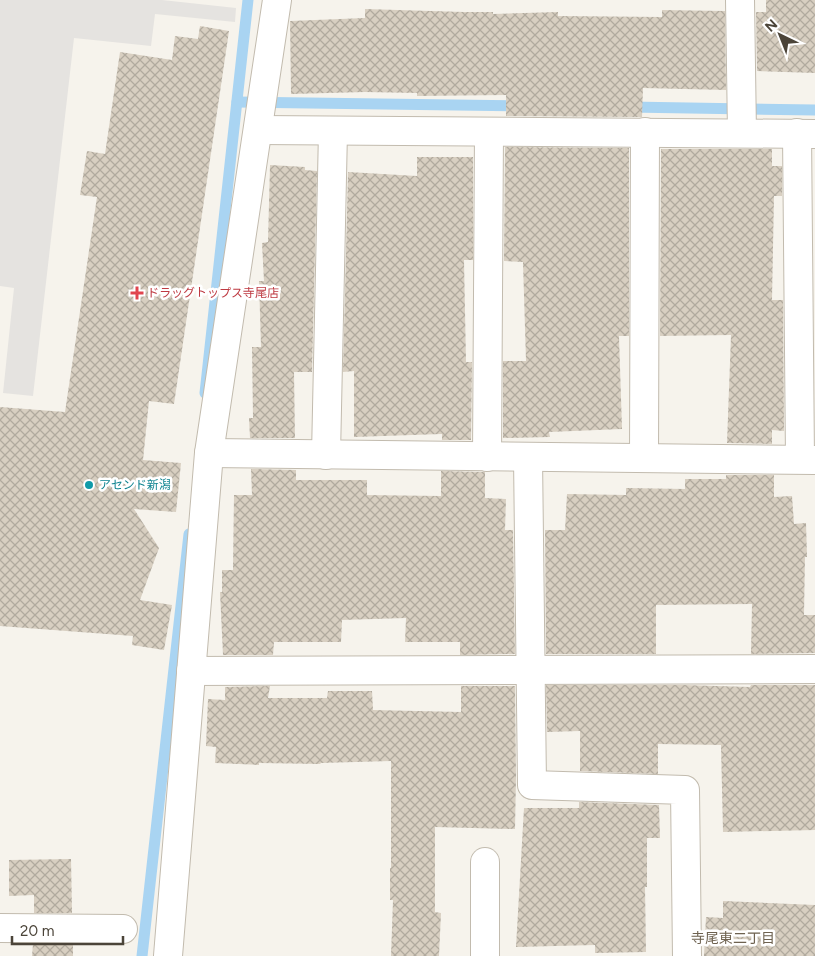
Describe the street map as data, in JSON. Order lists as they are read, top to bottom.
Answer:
{
  "districts": ["寺尾東二丁目"],
  "places": {
    "health": ["ドラッグトップス寺尾店"],
    "other": ["アセンド新潟"]
  },
  "scale_bar": "20 m",
  "north": "top left"
}
